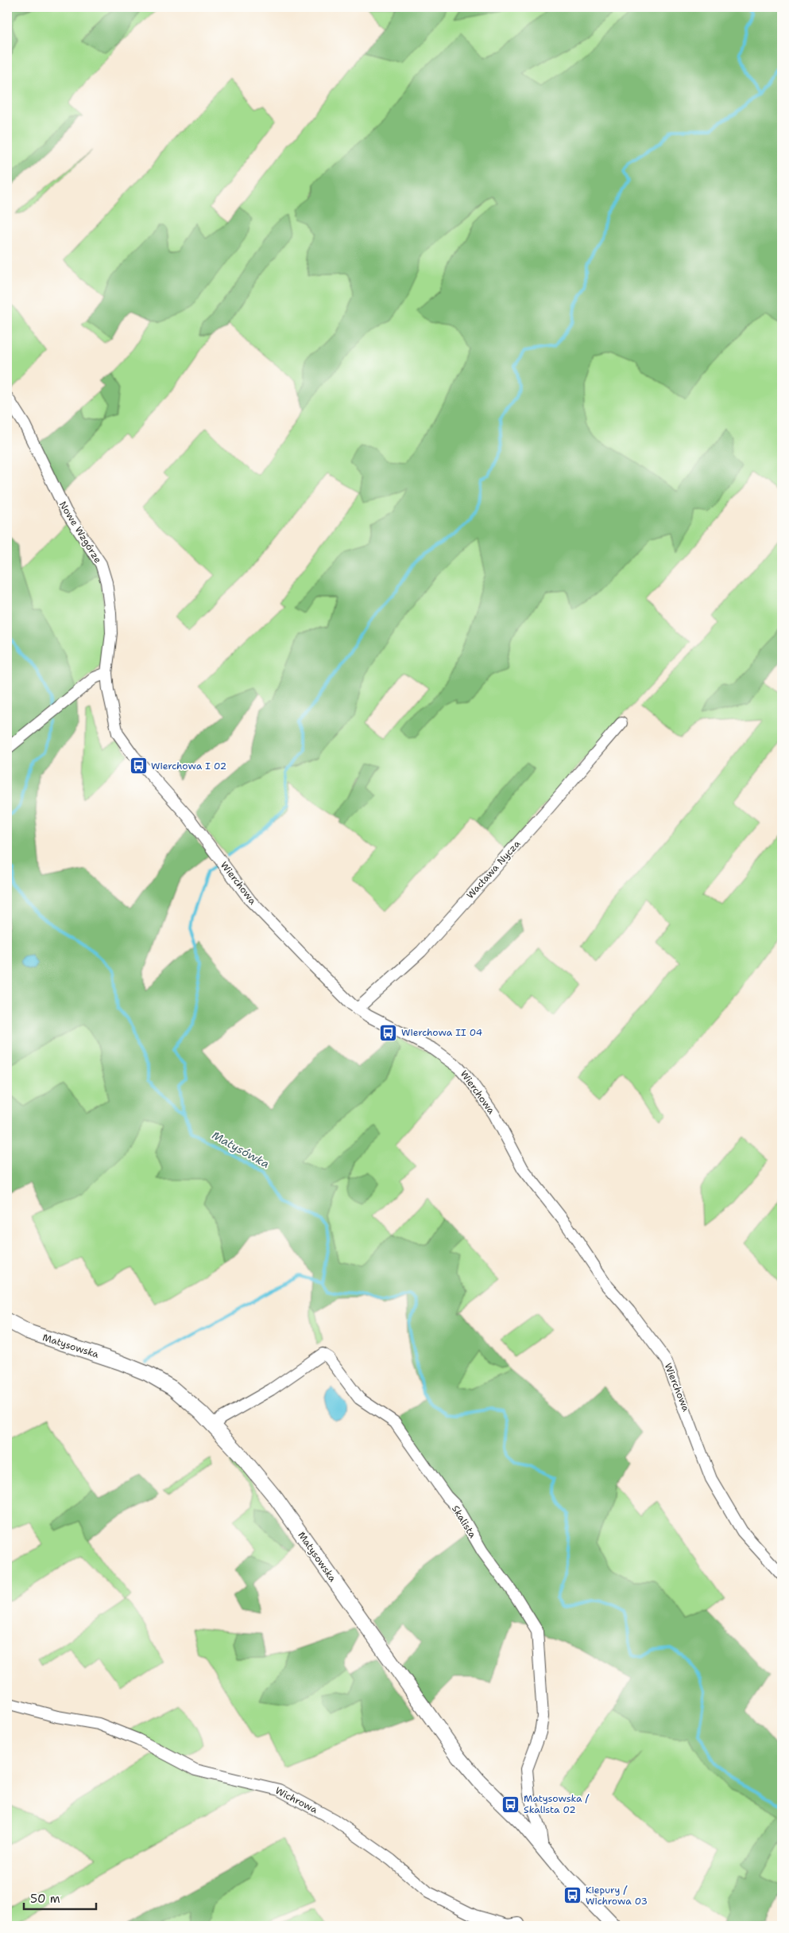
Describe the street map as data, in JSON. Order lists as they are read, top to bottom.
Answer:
{
  "streets": {
    "street": [
      "Nowe Wzgórze",
      "Wacława Nycza",
      "Wierchowa",
      "Matysowska",
      "Skalista",
      "Wichrowa"
    ]
  },
  "crossings": [
    ["Nowe Wzgórze", "Wierchowa"],
    ["Wacława Nycza", "Wierchowa"],
    ["Matysowska", "Skalista"]
  ],
  "water": ["Matysówka"],
  "places": {
    "bus stop": [
      "Wierchowa I 02",
      "Wierchowa II 04",
      "Matysowska / Skalista 02",
      "Kiepury / Wichrowa 03"
    ]
  },
  "scale_bar": "50 m"
}
